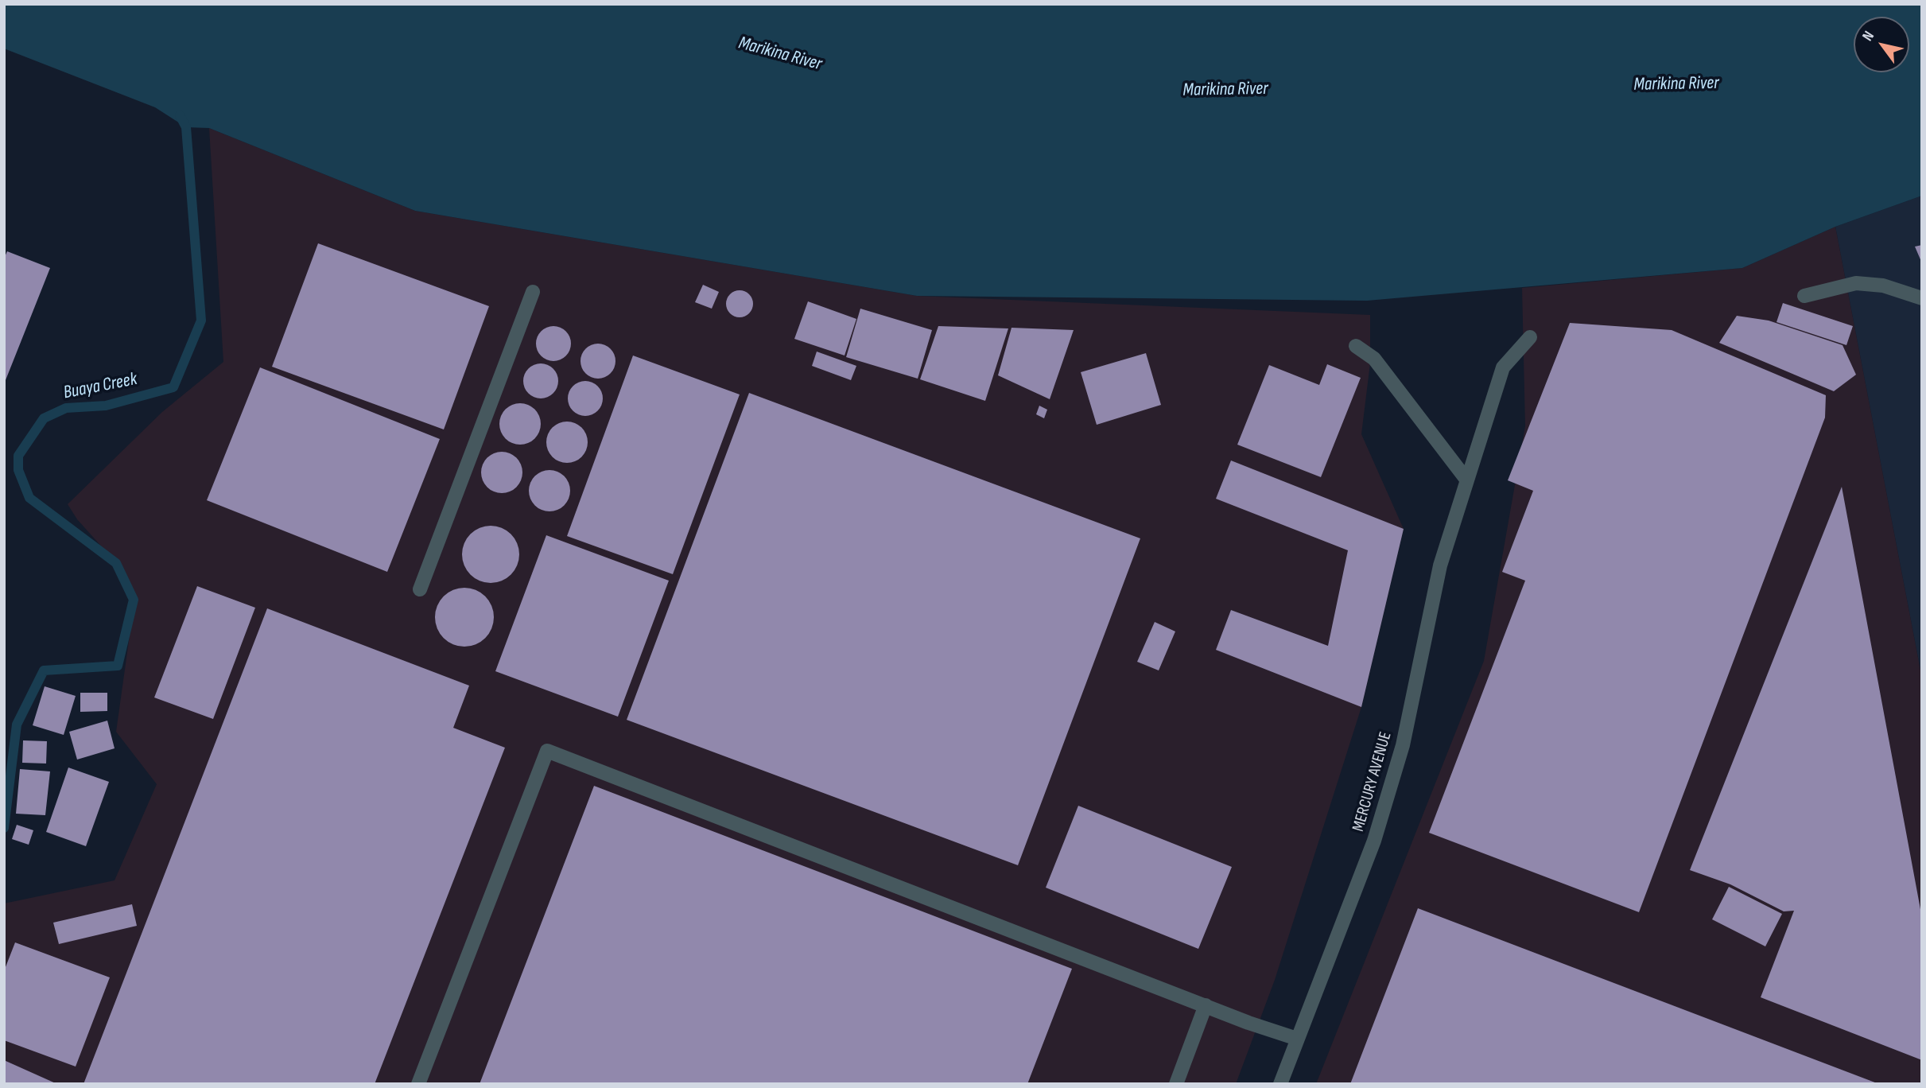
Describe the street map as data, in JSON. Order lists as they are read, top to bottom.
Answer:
{
  "streets": {
    "street": ["MERCURY AVENUE"]
  },
  "water": ["Marikina River", "Buaya Creek"],
  "north": "top left"
}
